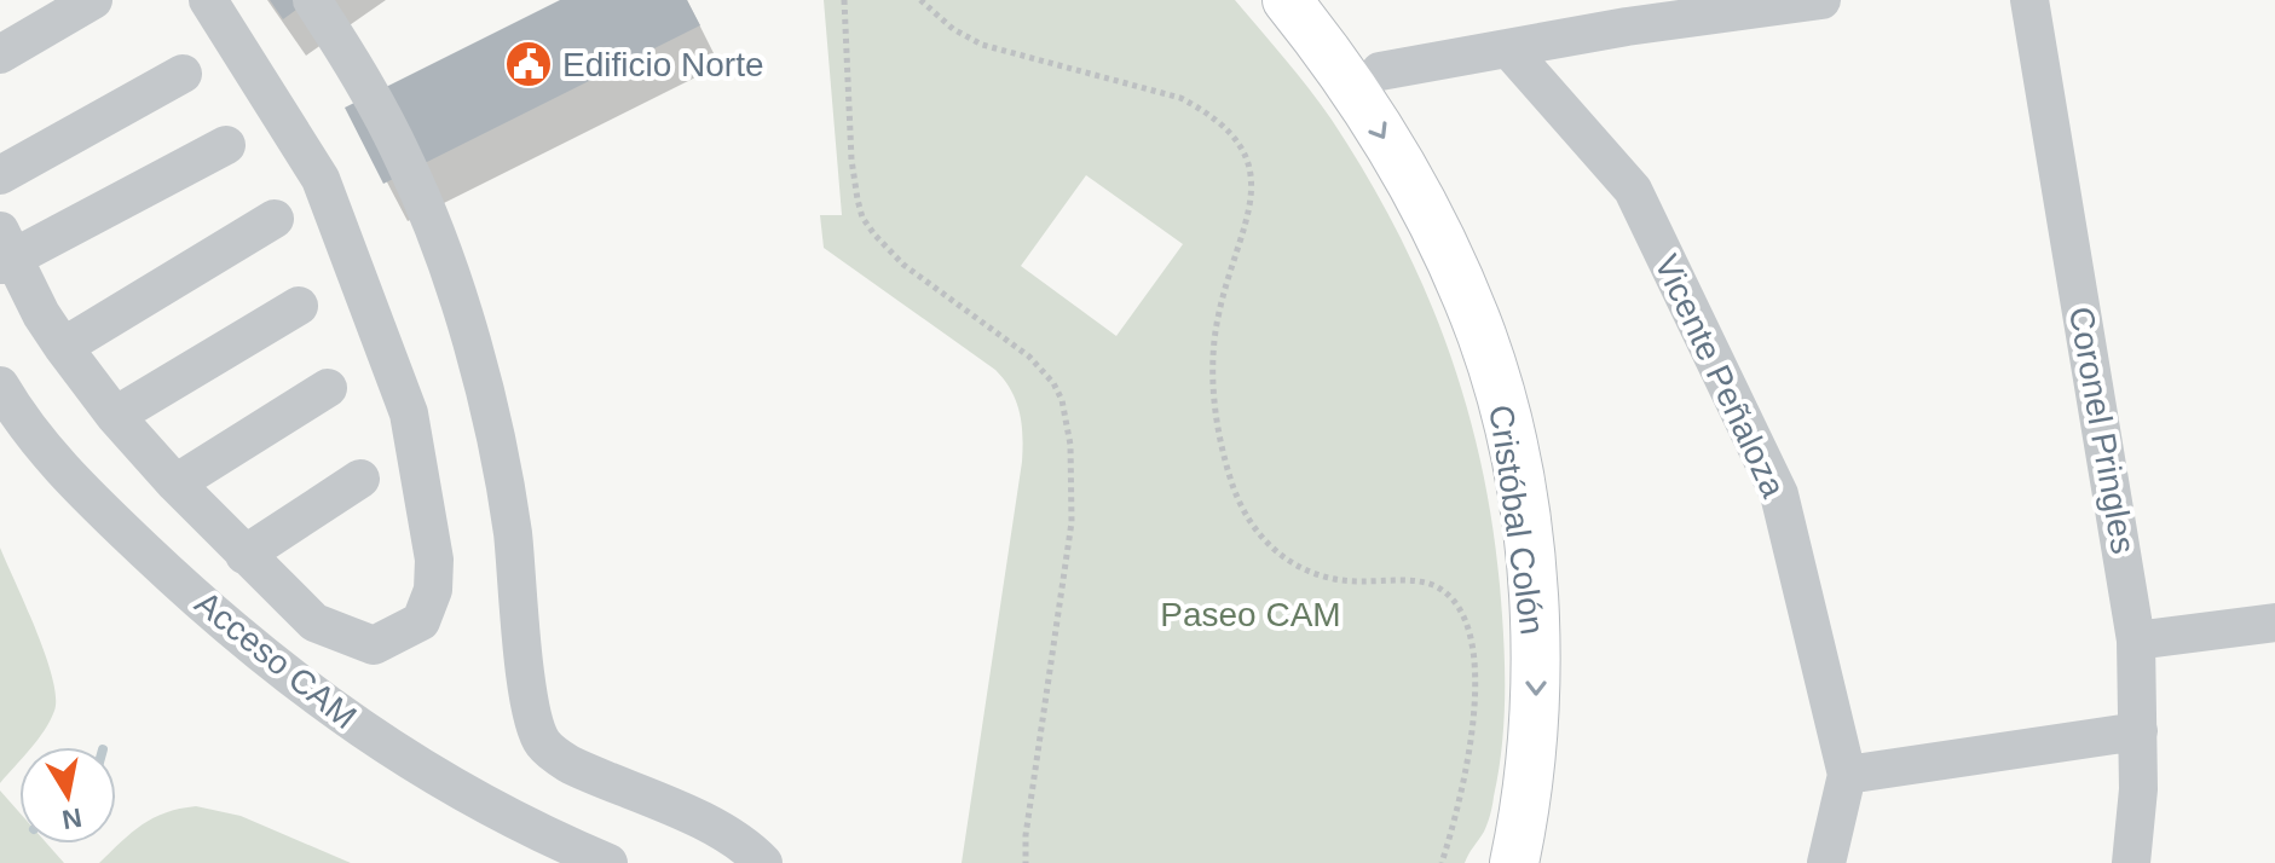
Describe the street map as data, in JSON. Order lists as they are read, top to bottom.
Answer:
{
  "streets": {
    "main road": ["Cristóbal Colón"],
    "street": ["Vicente Peñaloza", "Coronel Pringles", "Acceso CAM"]
  },
  "parks": ["Paseo CAM"],
  "places": {
    "public building": ["Edificio Norte"]
  },
  "north": "bottom"
}
